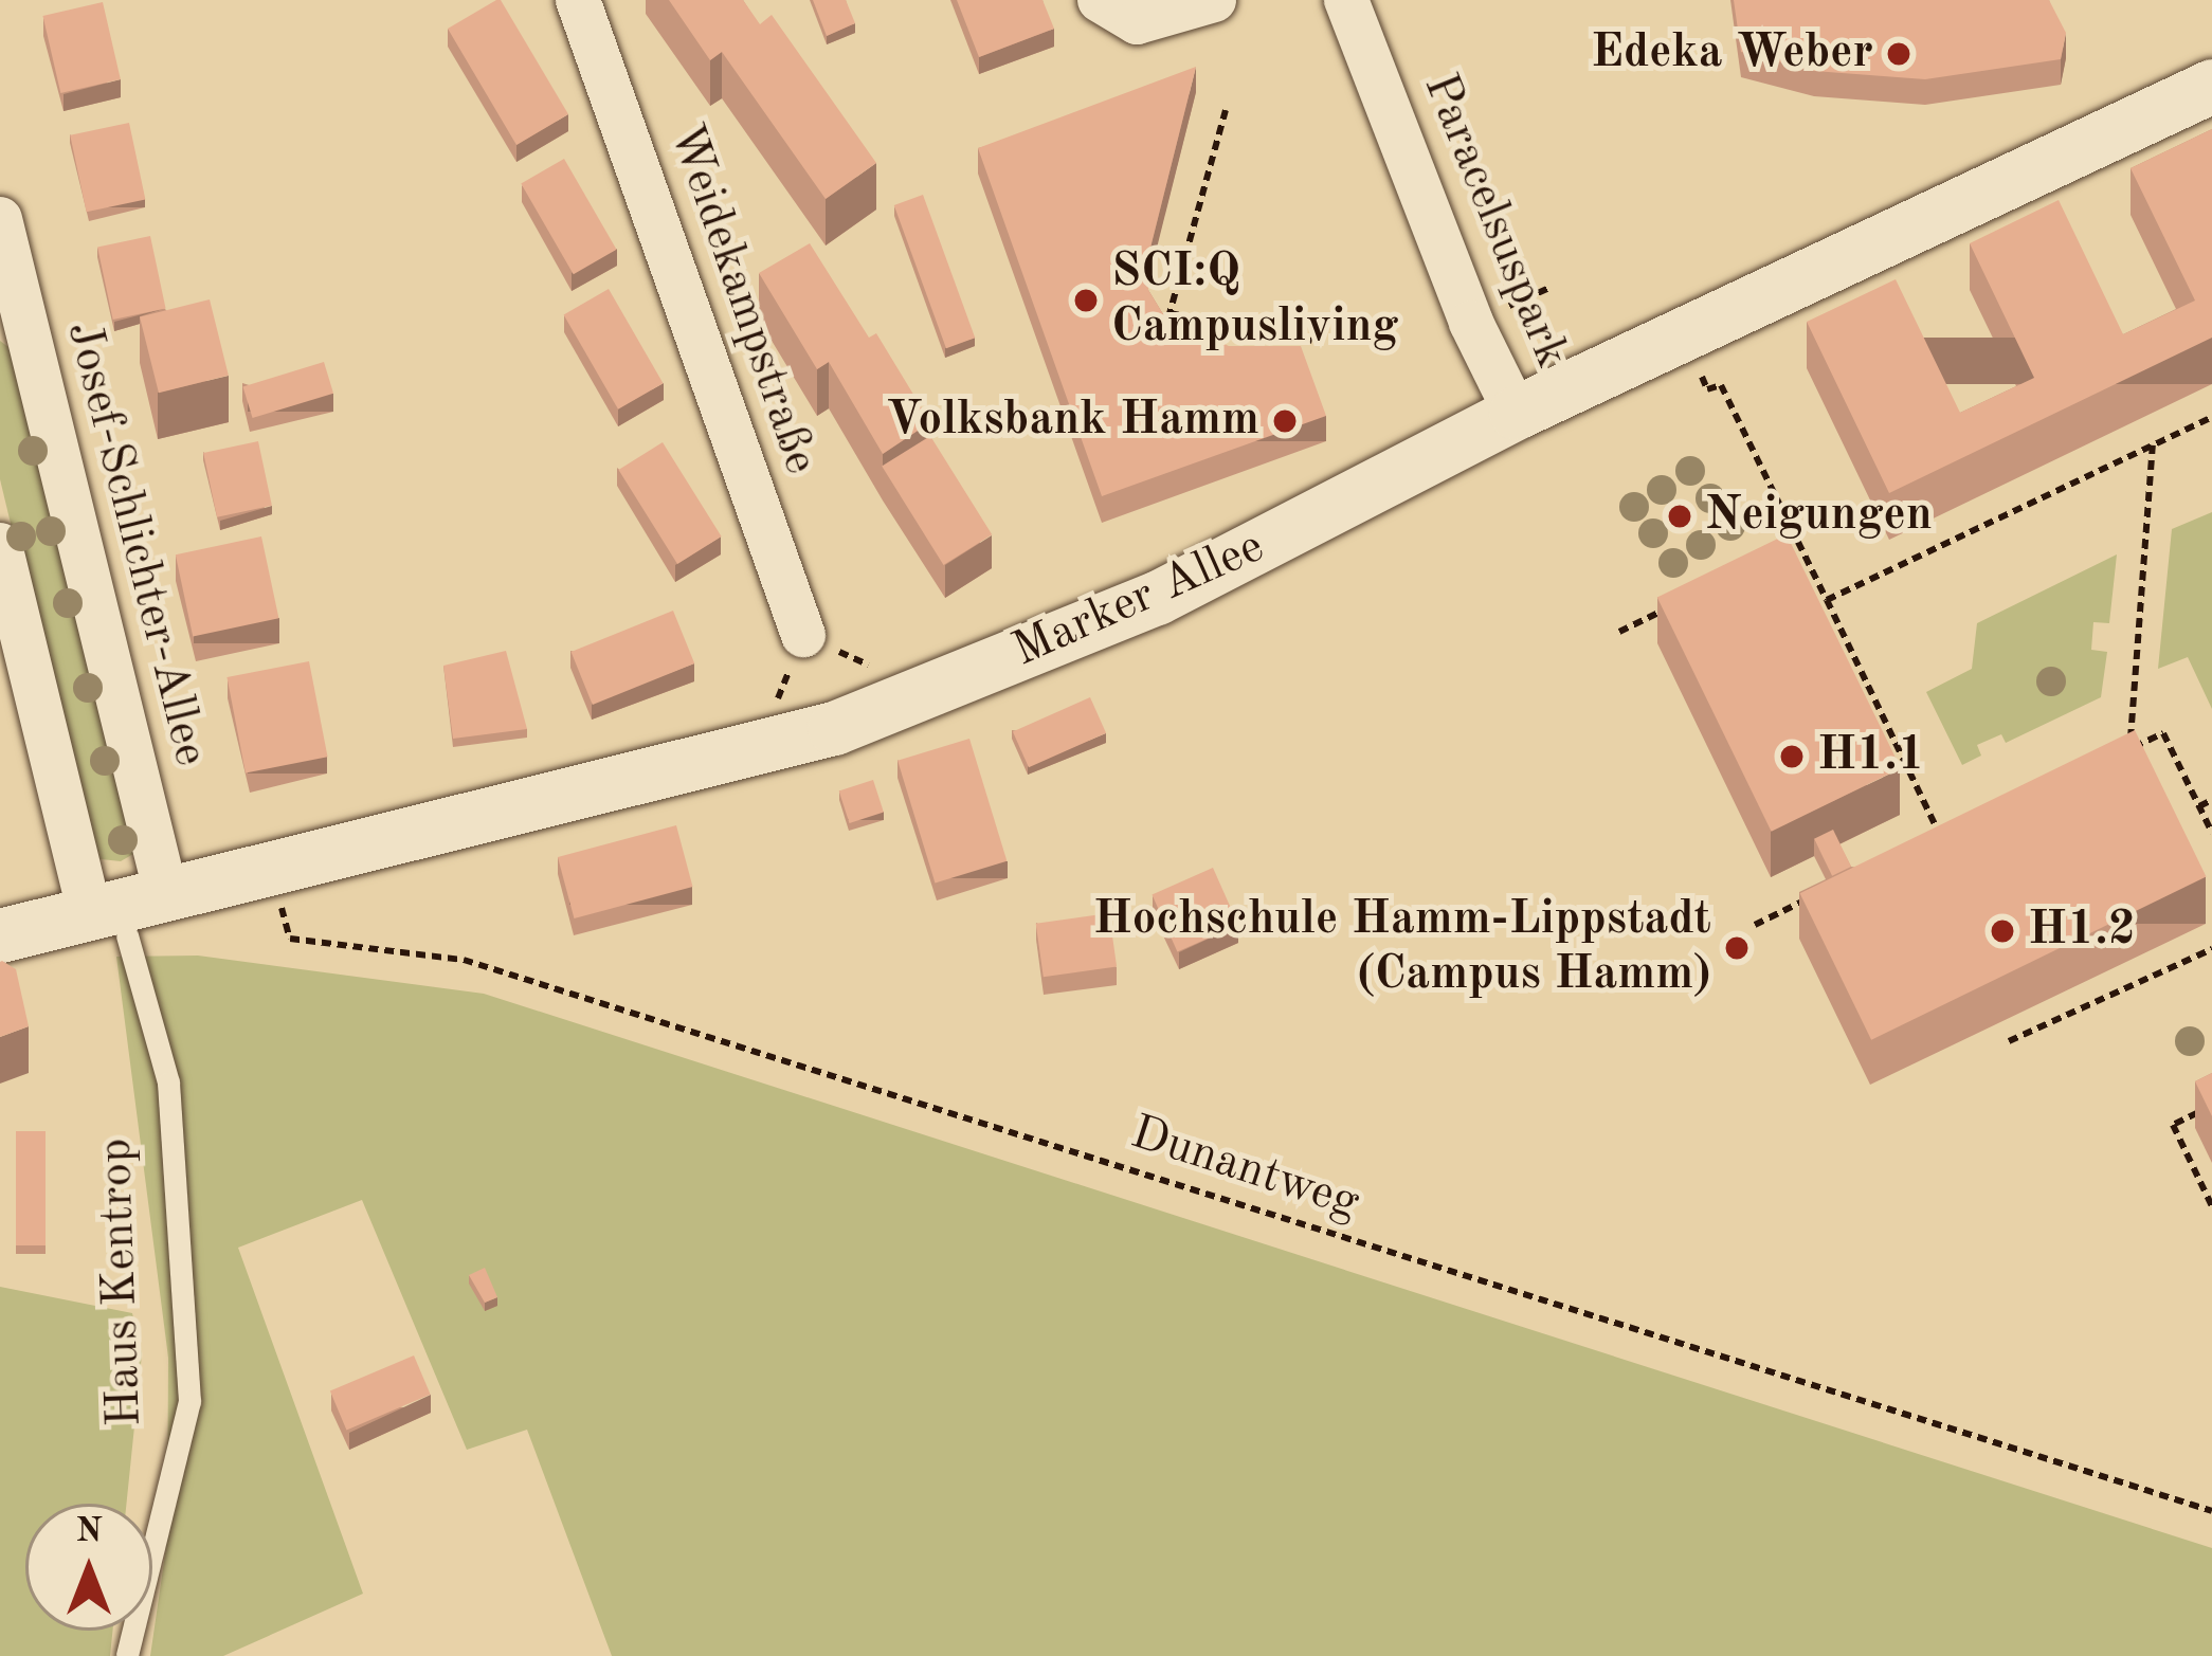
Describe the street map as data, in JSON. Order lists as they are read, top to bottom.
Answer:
{
  "streets": {
    "street": [
      "Paracelsuspark",
      "Weidekampstraße",
      "Josef-Schlichter-Allee",
      "Marker Allee"
    ],
    "lane": ["Haus Kentrop"],
    "path": ["Dunantweg"]
  },
  "crossings": [
    ["Paracelsuspark", "Marker Allee"],
    ["Josef-Schlichter-Allee", "Marker Allee"],
    ["Josef-Schlichter-Allee", "Haus Kentrop"],
    ["Marker Allee", "Haus Kentrop"]
  ],
  "places": [
    "Edeka Weber",
    "SCI:Q Campusliving",
    "Volksbank Hamm",
    "Neigungen",
    "H1.1",
    "H1.2",
    "Hochschule Hamm-Lippstadt (Campus Hamm)"
  ],
  "north": "top"
}
